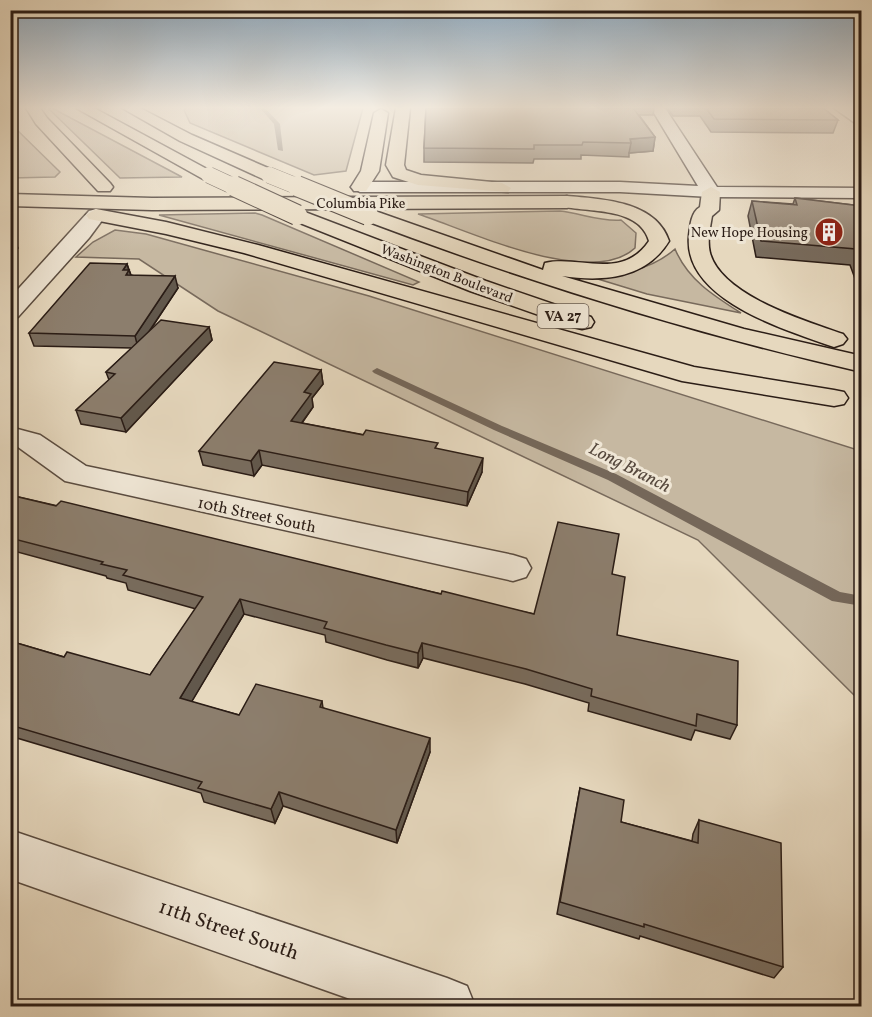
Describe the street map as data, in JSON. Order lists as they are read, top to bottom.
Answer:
{
  "streets": {
    "main road": ["Columbia Pike", "Washington Boulevard", "VA 27"],
    "street": ["10th Street South", "11th Street South"]
  },
  "water": ["Long Branch"],
  "places": {
    "building": ["New Hope Housing"]
  }
}
